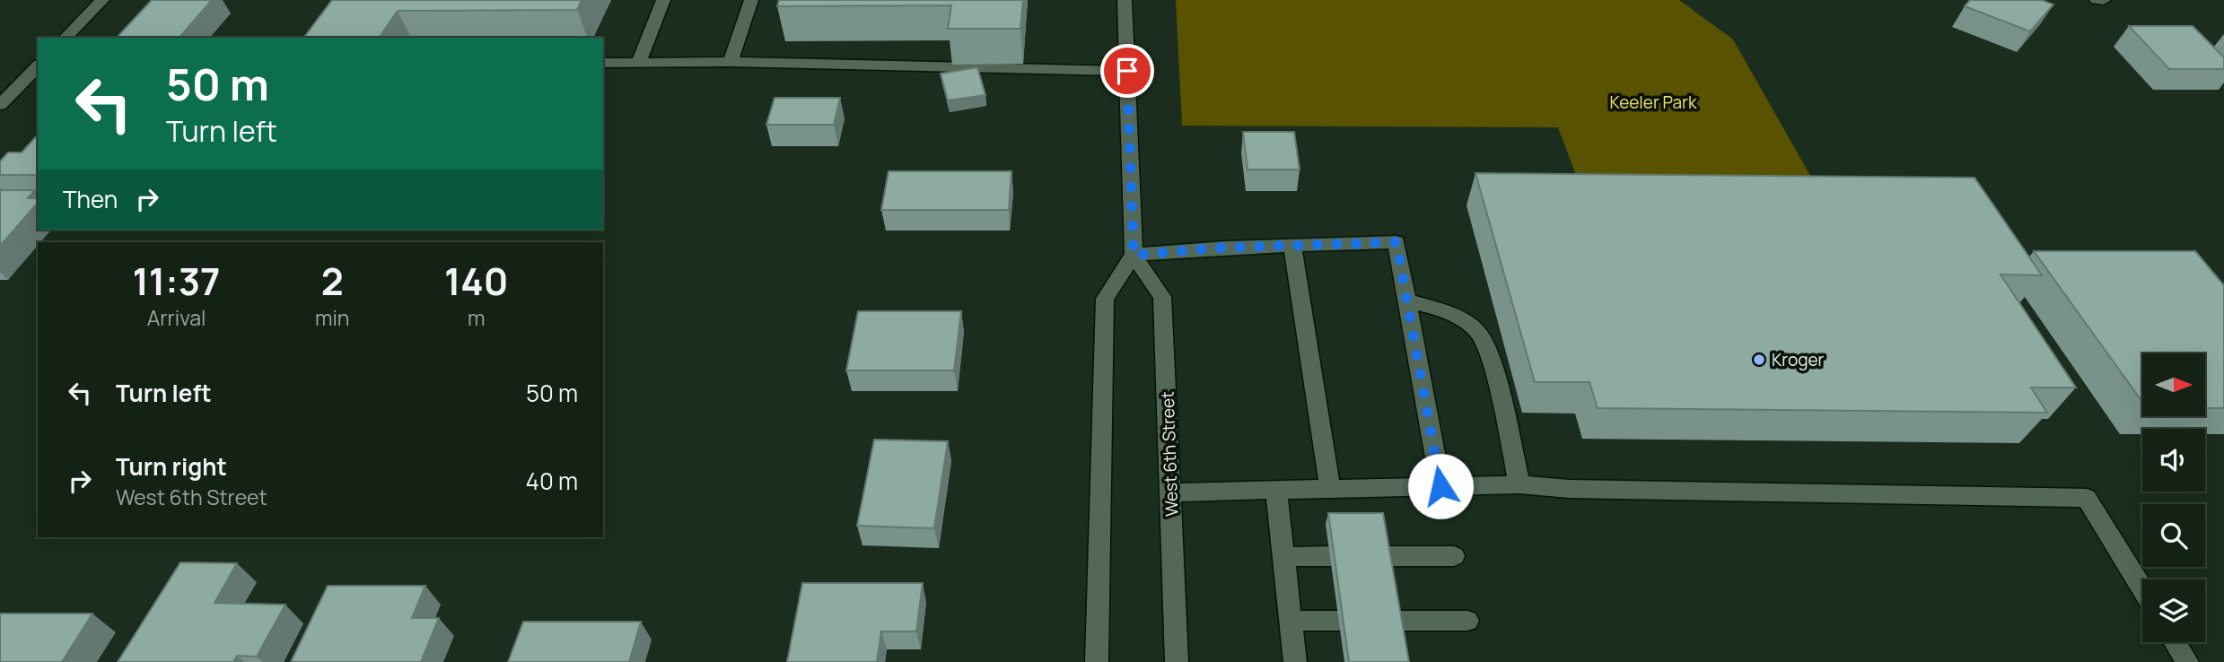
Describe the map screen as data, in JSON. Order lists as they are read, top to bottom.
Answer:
{
  "streets": {
    "street": ["West 6th Street"]
  },
  "parks": ["Keeler Park"],
  "places": ["Kroger"],
  "north": "right",
  "page": {
    "turn": ["50 m", "Turn left"],
    "then": "Then",
    "eta": [
      "11:37",
      "Arrival",
      "2",
      "min",
      "140",
      "m"
    ],
    "list": [
      {
        "name": "Turn left",
        "value": "50 m"
      },
      {
        "name": "Turn right",
        "note": "West 6th Street",
        "value": "40 m"
      }
    ]
  }
}
